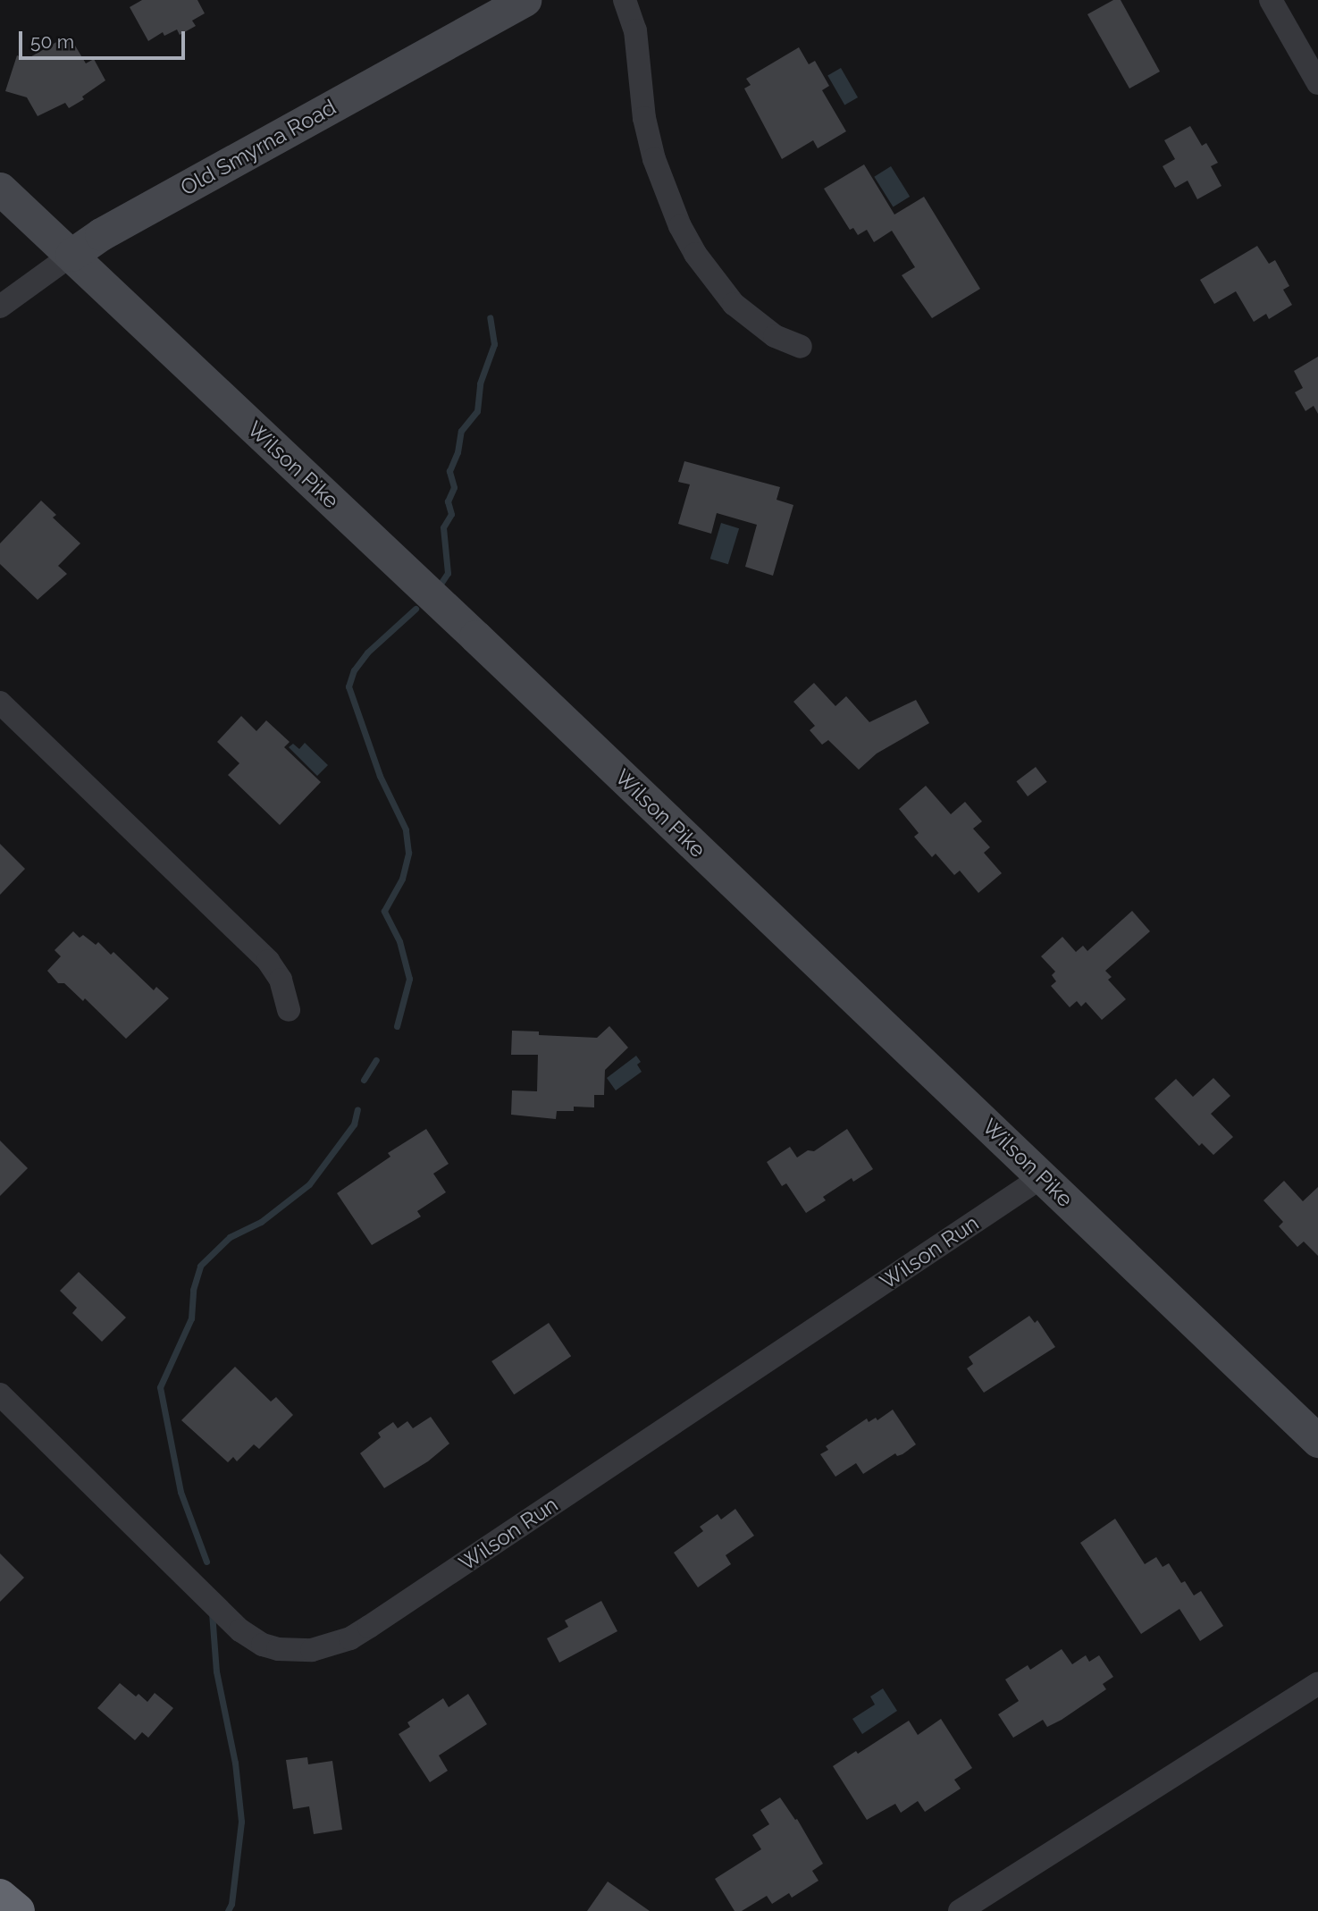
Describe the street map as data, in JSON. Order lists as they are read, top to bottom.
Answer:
{
  "streets": {
    "main road": ["Old Smyrna Road", "Wilson Pike"],
    "street": ["Wilson Run"]
  },
  "crossings": [
    ["Old Smyrna Road", "Wilson Pike"],
    ["Wilson Pike", "Wilson Run"]
  ],
  "scale_bar": "50 m"
}
